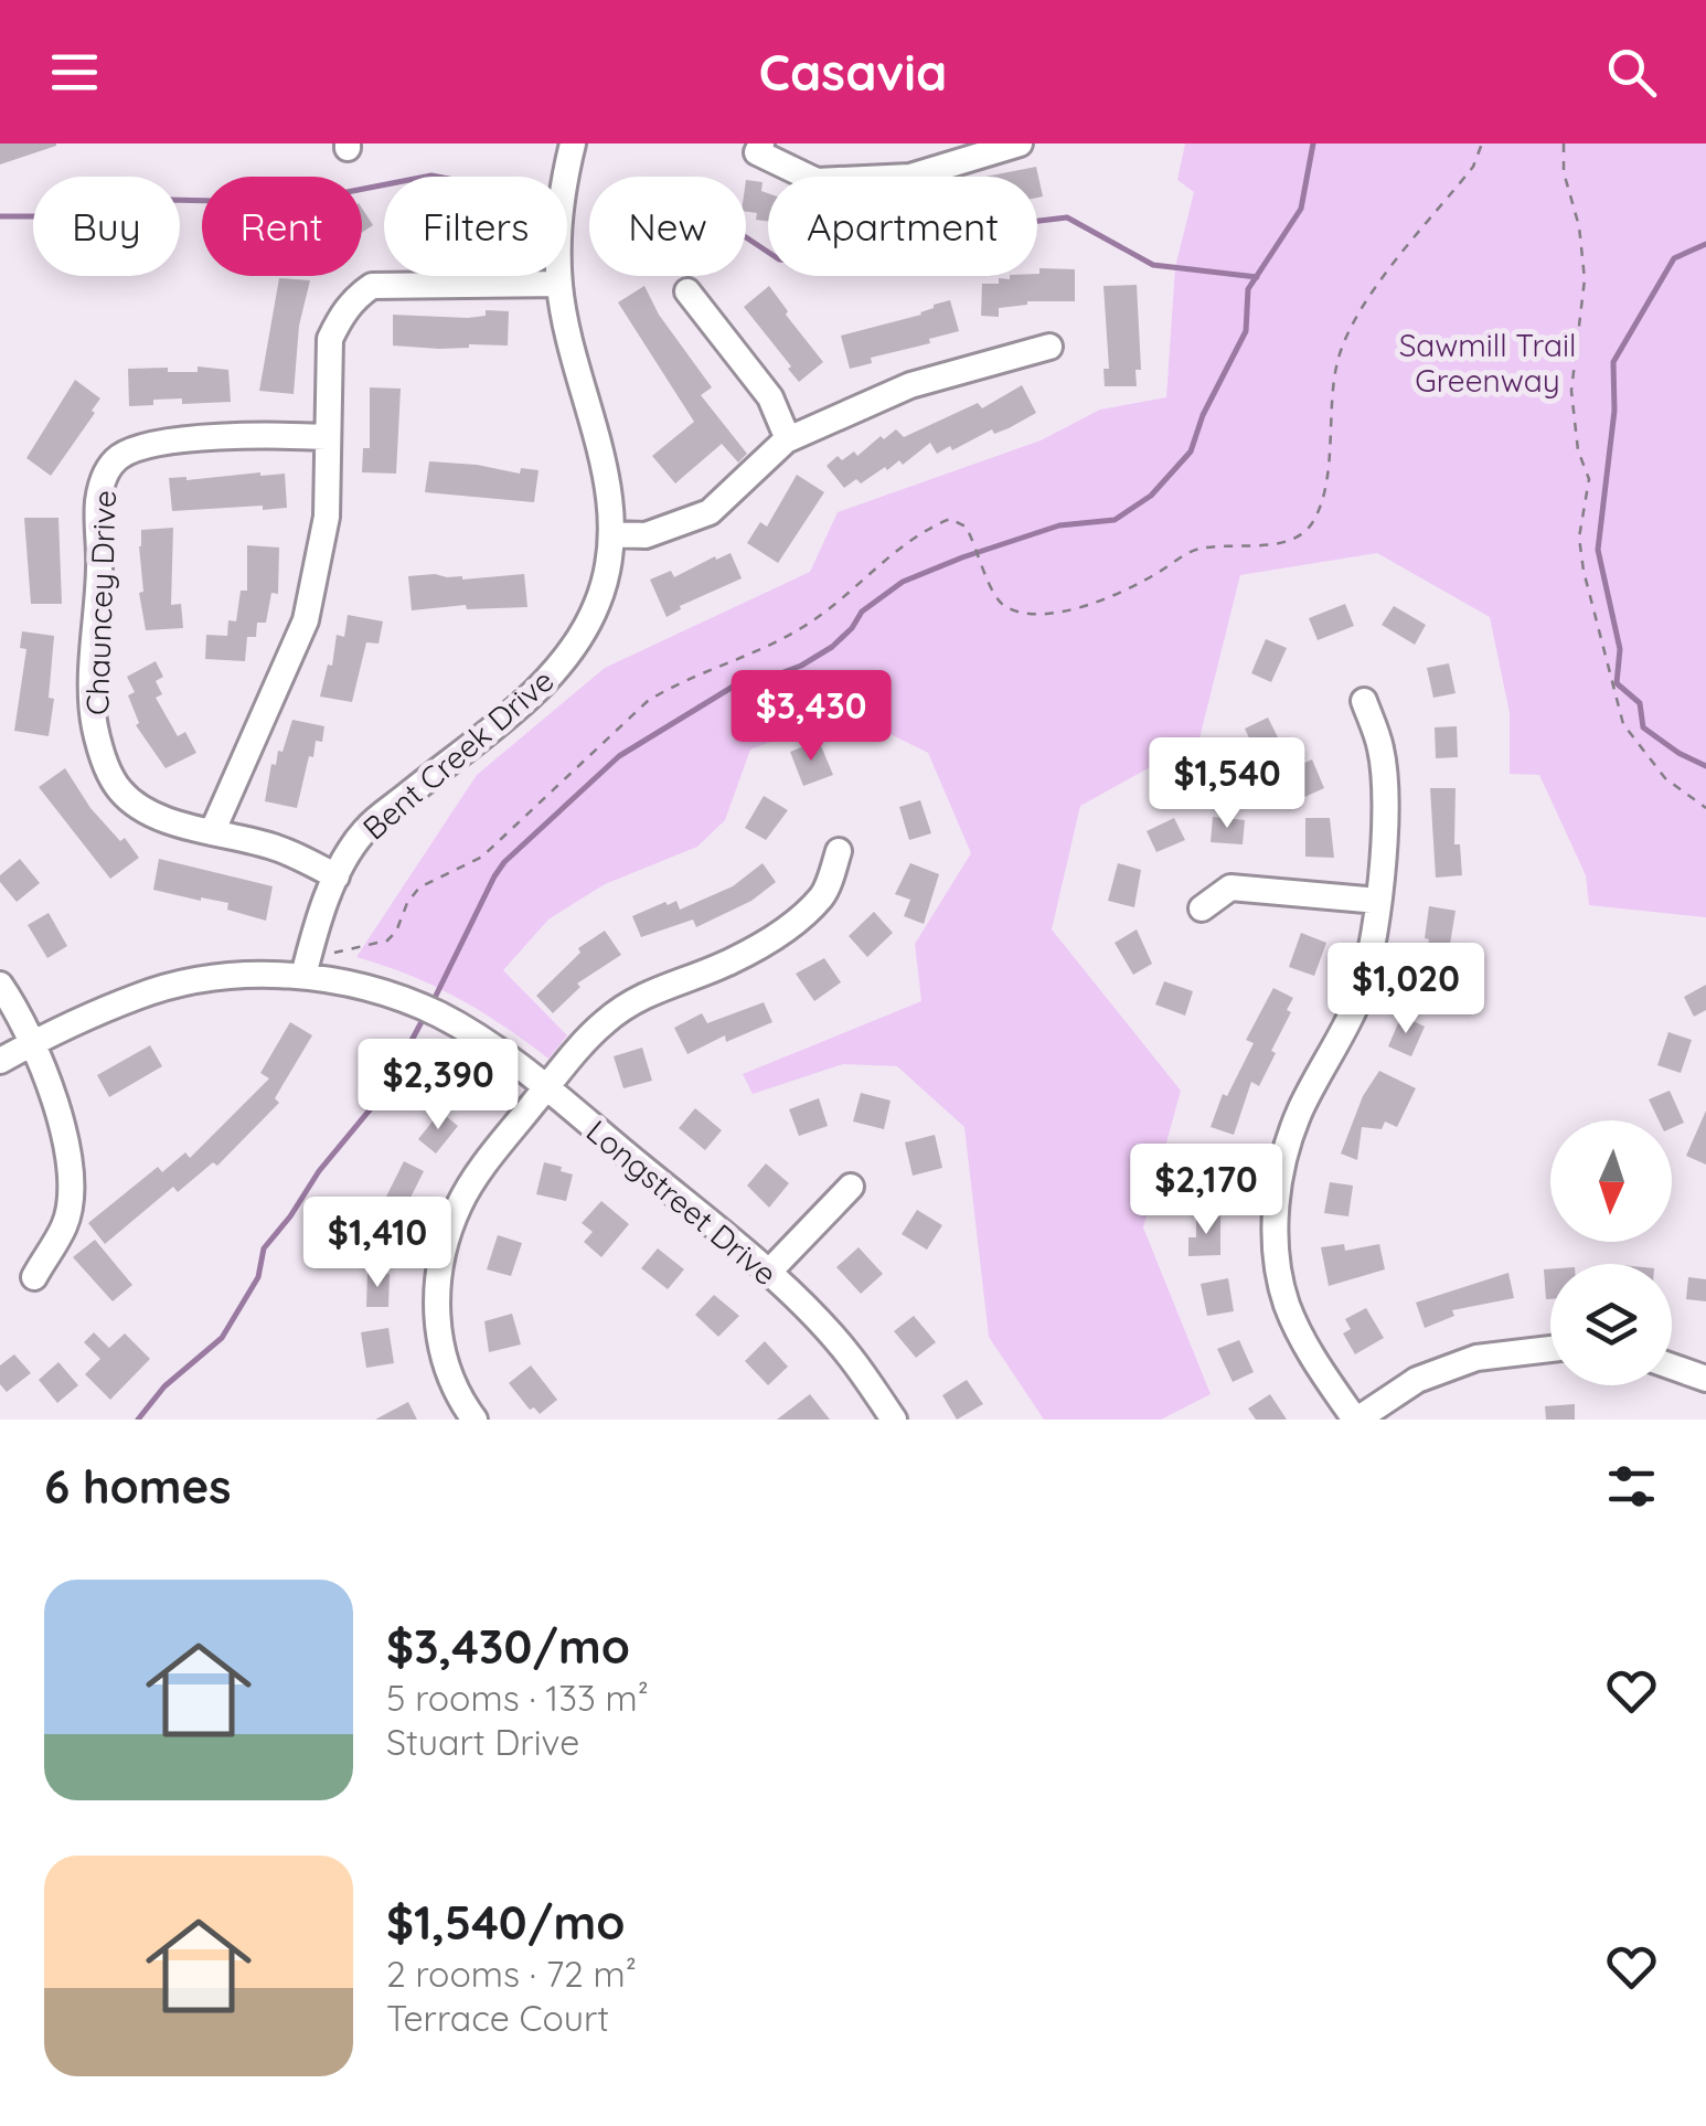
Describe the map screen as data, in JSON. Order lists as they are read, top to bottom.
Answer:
{
  "streets": {
    "street": ["Chauncey Drive", "Bent Creek Drive", "Longstreet Drive"]
  },
  "crossings": [
    ["Chauncey Drive", "Bent Creek Drive"],
    ["Bent Creek Drive", "Longstreet Drive"]
  ],
  "parks": ["Sawmill Trail Greenway"],
  "north": "bottom",
  "page": {
    "header": "Casavia",
    "chip": [
      "Buy",
      "Rent",
      "Filters",
      "New",
      "Apartment"
    ],
    "price": [
      "$3,430",
      "$1,540",
      "$1,020",
      "$2,390",
      "$2,170",
      "$1,410"
    ],
    "heading": "6 homes",
    "list": [
      {
        "name": "$3,430/mo",
        "note": "5 rooms · 133 m² · Stuart Drive"
      },
      {
        "name": "$1,540/mo",
        "note": "2 rooms · 72 m² · Terrace Court"
      }
    ]
  }
}
